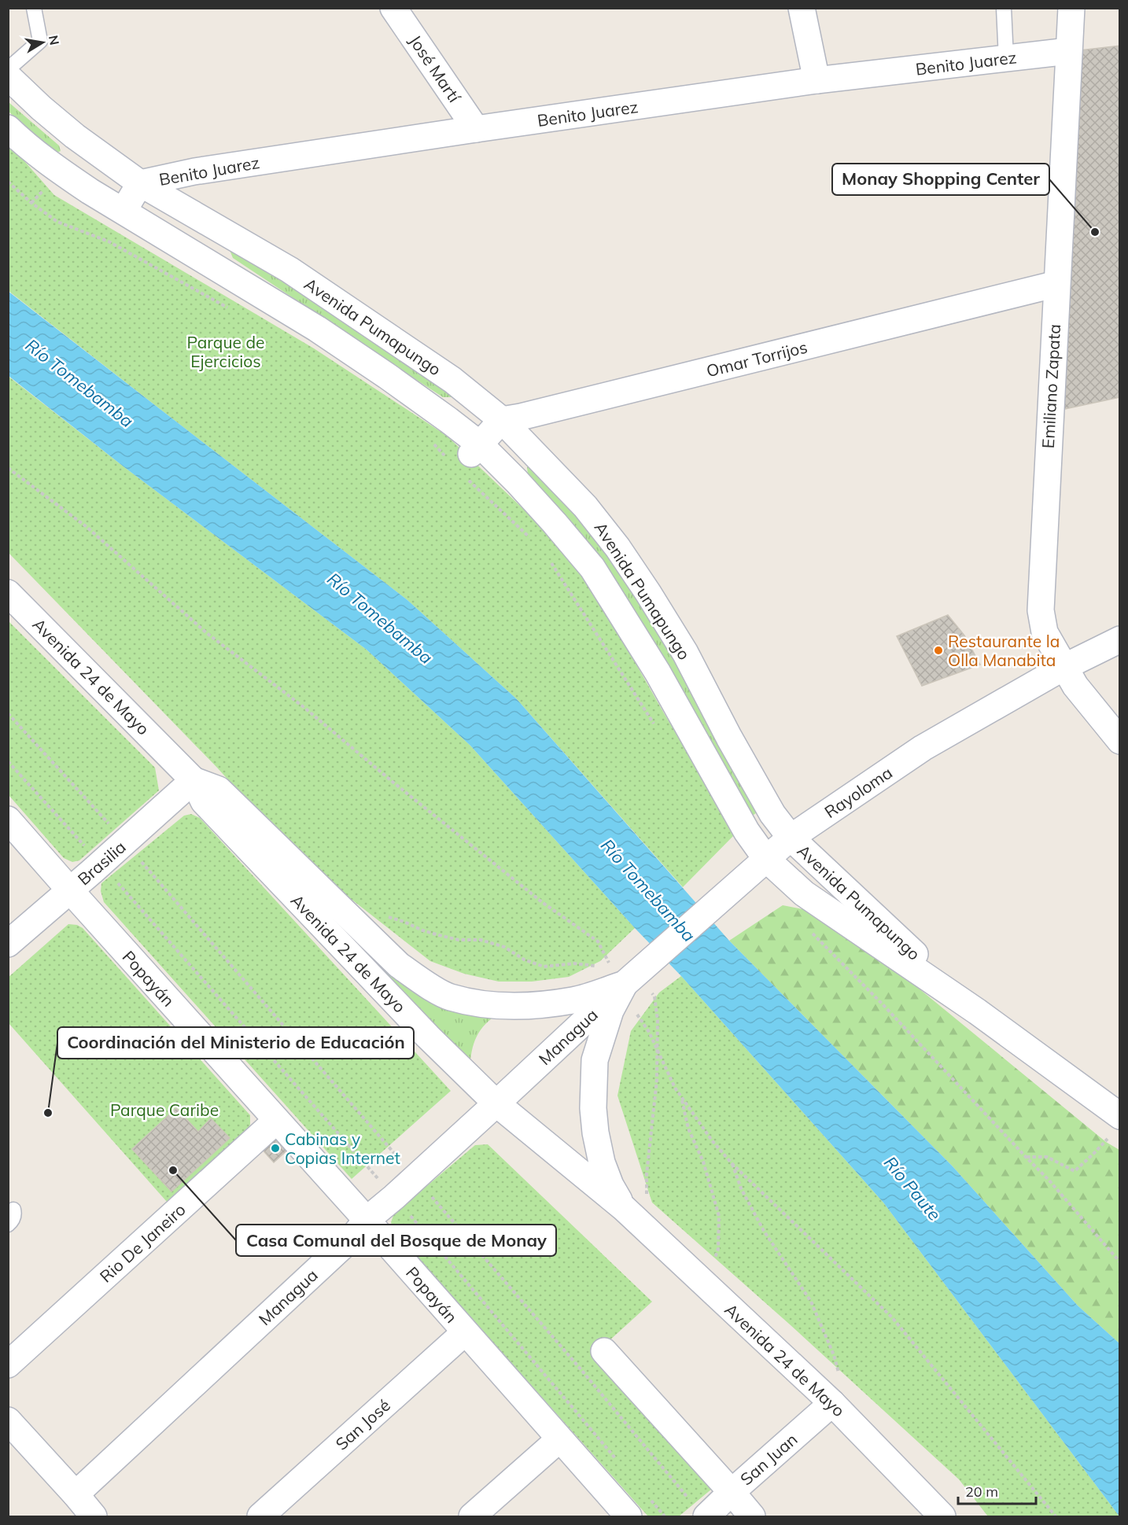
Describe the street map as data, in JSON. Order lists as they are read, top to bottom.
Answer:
{
  "streets": {
    "street": [
      "Benito Juarez",
      "José Martí",
      "Avenida Pumapungo",
      "Omar Torrijos",
      "Emiliano Zapata",
      "Avenida 24 de Mayo",
      "Rayoloma",
      "Brasilia",
      "Popayán",
      "Managua",
      "Rio De Janeiro",
      "San José",
      "San Juan"
    ]
  },
  "crossings": [
    ["Benito Juarez", "José Martí"],
    ["Benito Juarez", "Avenida Pumapungo"],
    ["Benito Juarez", "Emiliano Zapata"],
    ["Avenida Pumapungo", "Omar Torrijos"],
    ["Avenida Pumapungo", "Rayoloma"],
    ["Omar Torrijos", "Emiliano Zapata"],
    ["Emiliano Zapata", "Rayoloma"],
    ["Avenida 24 de Mayo", "Rayoloma"],
    ["Avenida 24 de Mayo", "Brasilia"],
    ["Avenida 24 de Mayo", "Managua"],
    ["Avenida 24 de Mayo", "San Juan"],
    ["Rayoloma", "Managua"],
    ["Brasilia", "Popayán"],
    ["Popayán", "Managua"],
    ["Popayán", "Rio De Janeiro"],
    ["Popayán", "San José"]
  ],
  "water": ["Río Tomebamba", "Río Paute"],
  "parks": ["Parque de Ejercicios", "Parque Caribe"],
  "places": [
    "Monay Shopping Center",
    "Restaurante la Olla Manabita",
    "Coordinación del Ministerio de Educación",
    "Cabinas y Copias Internet",
    "Casa Comunal del Bosque de Monay"
  ],
  "scale_bar": "20 m",
  "north": "right"
}
